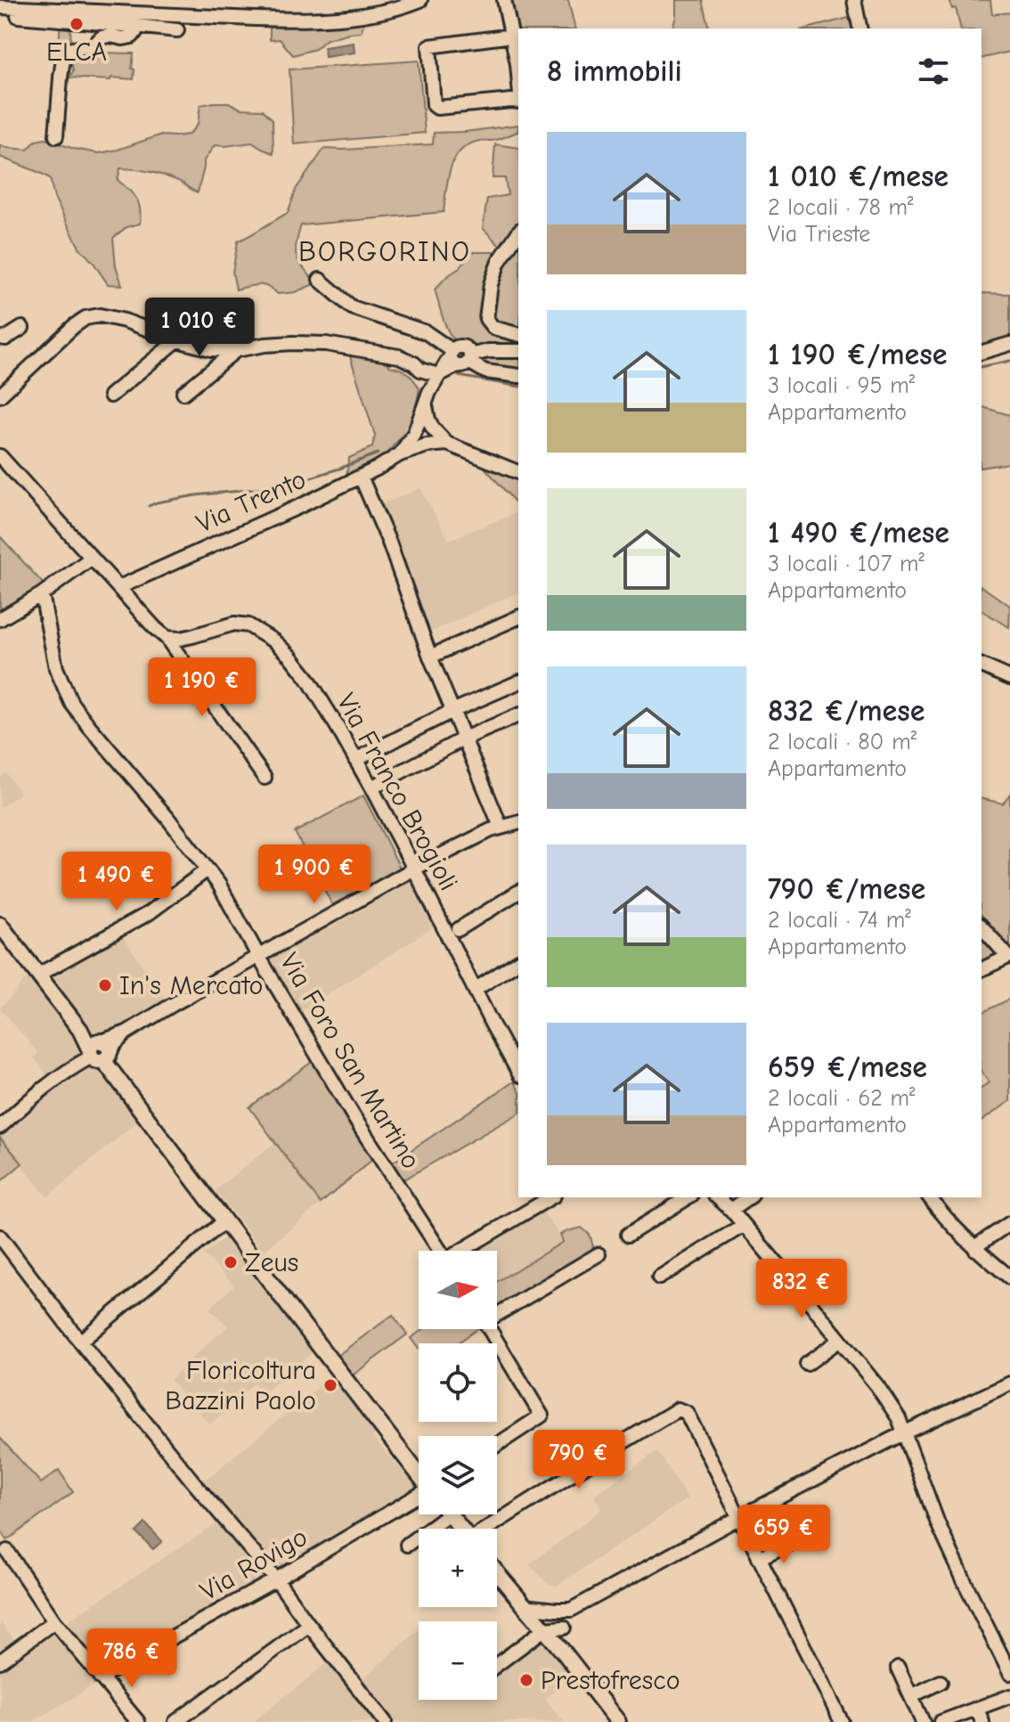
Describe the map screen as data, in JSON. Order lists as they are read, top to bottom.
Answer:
{
  "streets": {
    "street": [
      "Via Trento",
      "Via Franco Brogioli",
      "Via Foro San Martino",
      "Via Rovigo"
    ]
  },
  "districts": ["BORGORINO"],
  "places": [
    "ELCA",
    "In's Mercato",
    "Zeus",
    "Floricoltura Bazzini Paolo",
    "Prestofresco"
  ],
  "north": "right",
  "page": {
    "heading": "8 immobili",
    "list": [
      {
        "name": "1 010 €/mese",
        "note": "2 locali · 78 m² · Via Trieste"
      },
      {
        "name": "1 190 €/mese",
        "note": "3 locali · 95 m² · Appartamento"
      },
      {
        "name": "1 490 €/mese",
        "note": "3 locali · 107 m² · Appartamento"
      },
      {
        "name": "832 €/mese",
        "note": "2 locali · 80 m² · Appartamento"
      },
      {
        "name": "790 €/mese",
        "note": "2 locali · 74 m² · Appartamento"
      },
      {
        "name": "659 €/mese",
        "note": "2 locali · 62 m² · Appartamento"
      }
    ],
    "price": [
      "1 010 €",
      "1 190 €",
      "1 900 €",
      "1 490 €",
      "832 €",
      "790 €",
      "659 €",
      "786 €"
    ],
    "map_buttons": ["+", "−"]
  }
}
